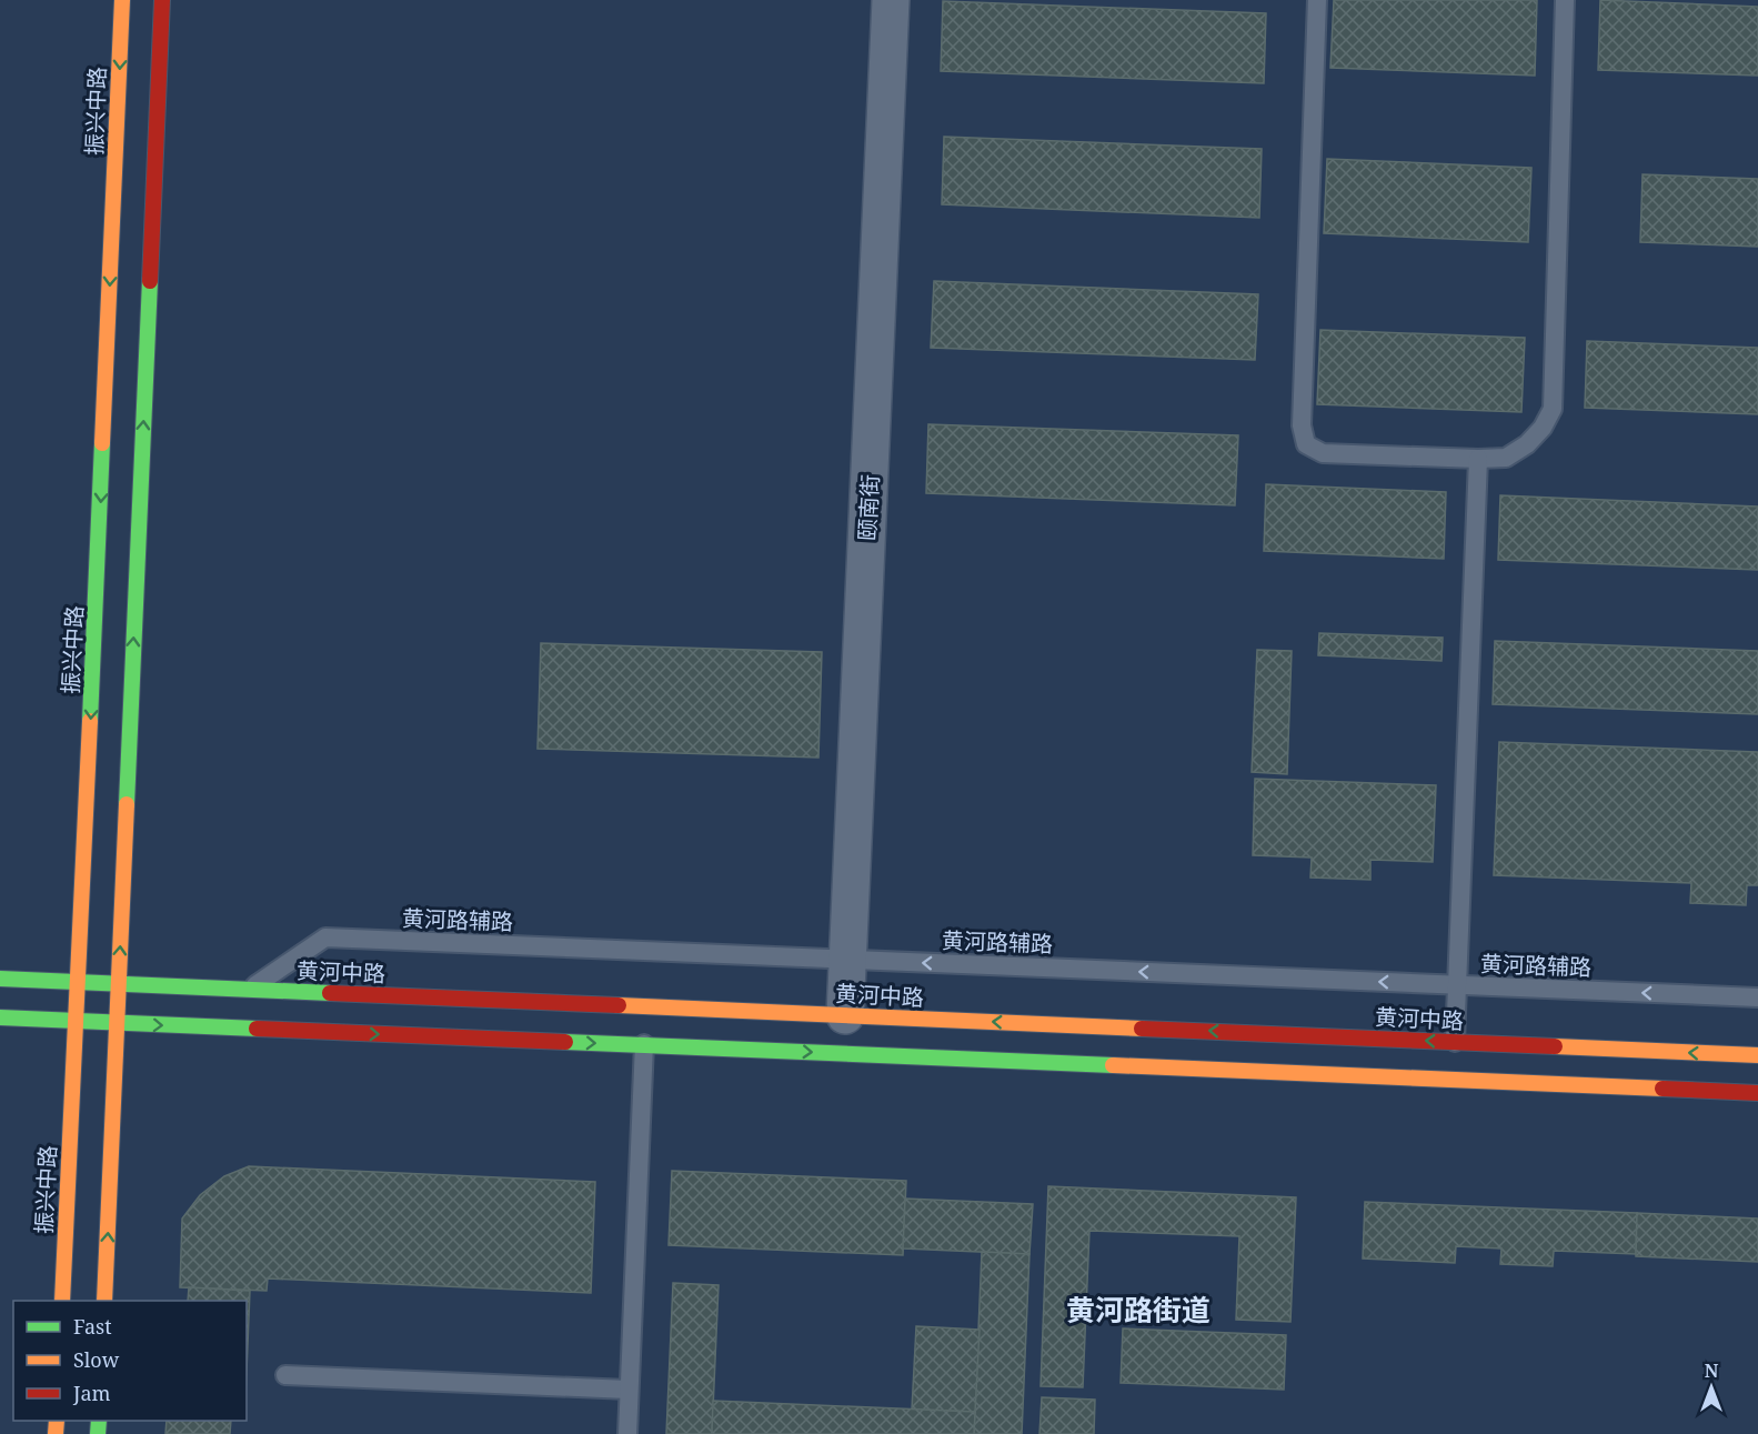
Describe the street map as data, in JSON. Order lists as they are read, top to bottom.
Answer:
{
  "streets": {
    "main road": ["振兴中路", "黄河中路"],
    "street": ["颐南街"],
    "lane": ["黄河路辅路"]
  },
  "crossings": [
    ["振兴中路", "黄河中路"],
    ["颐南街", "黄河路辅路"],
    ["颐南街", "黄河中路"],
    ["黄河路辅路", "黄河中路"]
  ],
  "one_way": ["黄河路辅路"],
  "districts": ["黄河路街道"],
  "legend": ["Fast", "Slow", "Jam"],
  "north": "top"
}
